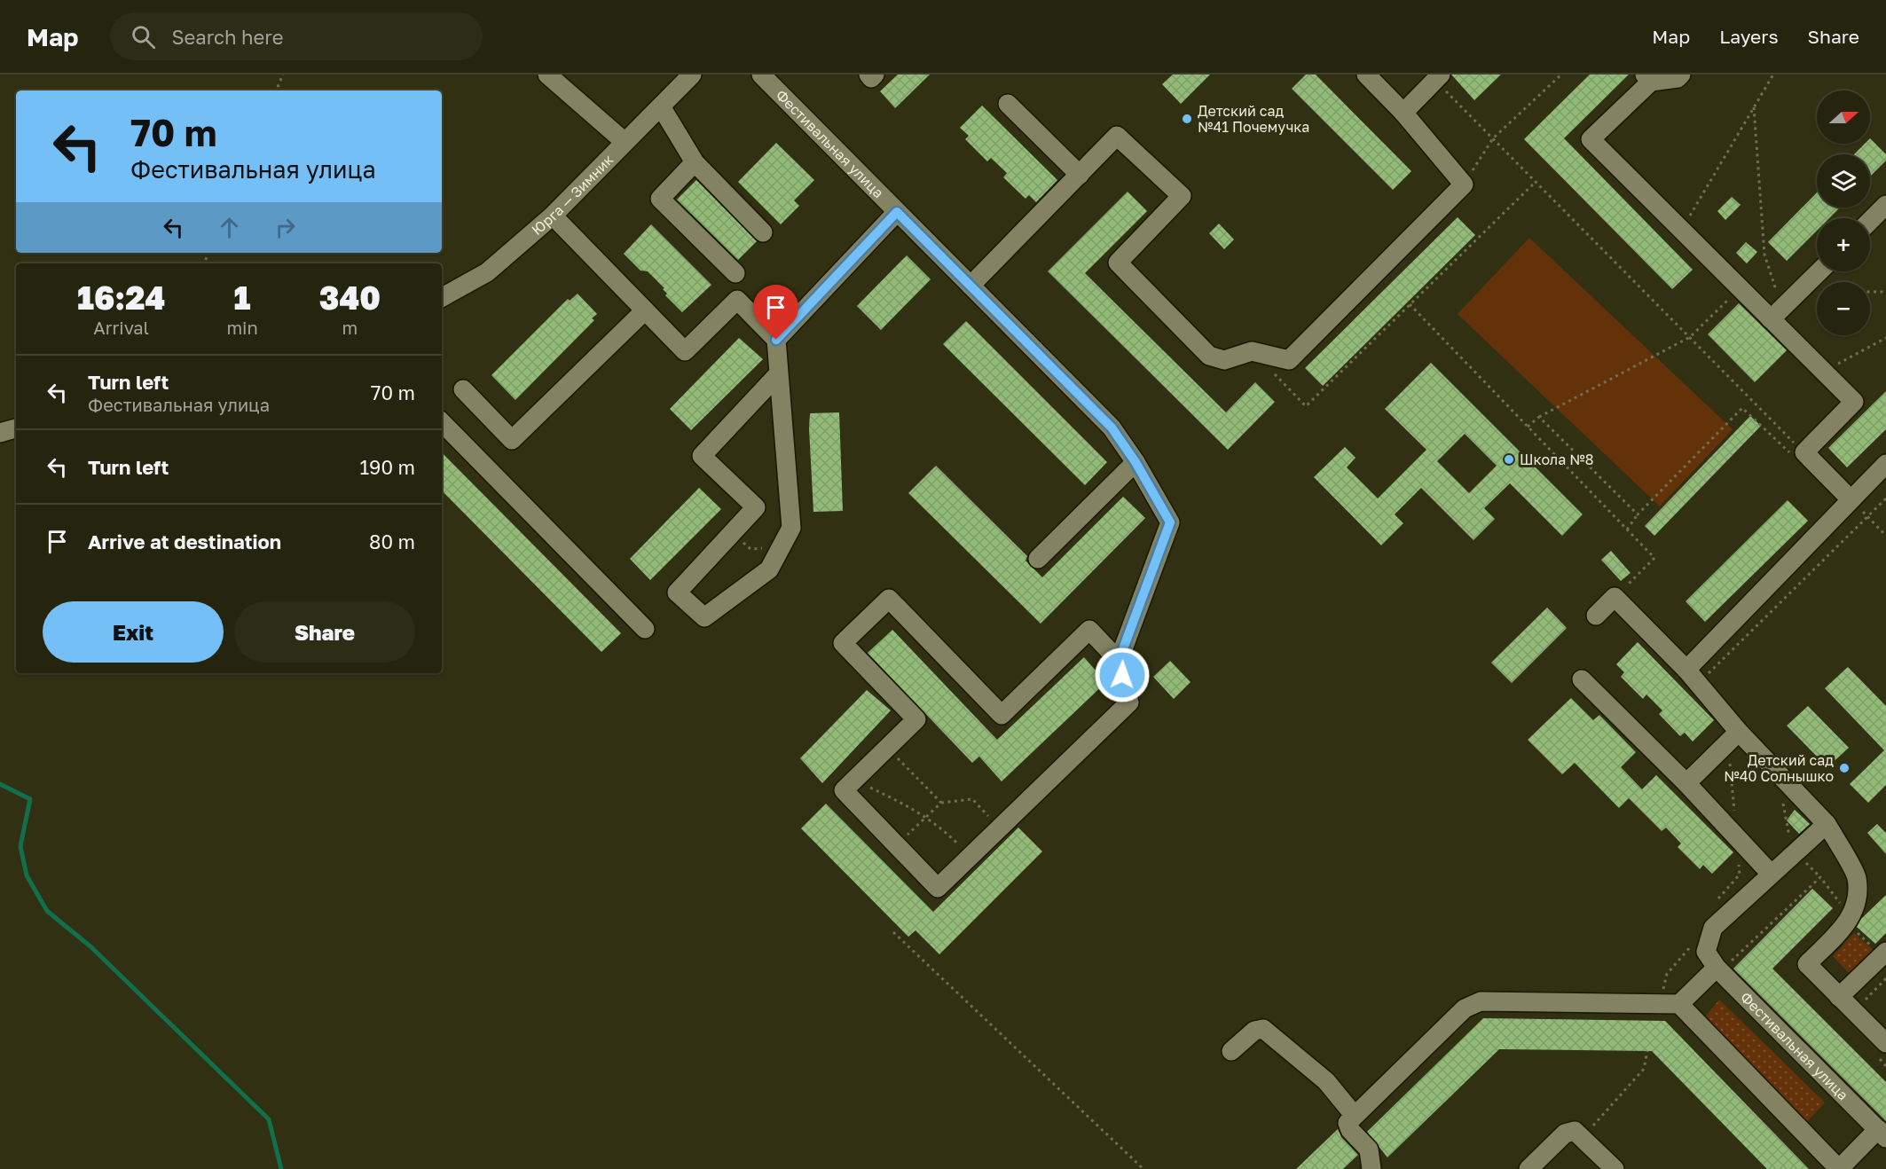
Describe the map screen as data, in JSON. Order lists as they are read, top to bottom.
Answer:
{
  "streets": {
    "street": ["Фестивальная улица", "Юрга — Зимник"]
  },
  "places": ["Детский сад №41 Почемучка", "Школа №8", "Детский сад №40 Солнышко"],
  "north": "right",
  "page": {
    "header": "Map",
    "search": "Search here",
    "nav": ["Map", "Layers", "Share"],
    "map_buttons": ["+", "−"],
    "turn": ["70 m", "Фестивальная улица"],
    "eta": [
      "16:24",
      "Arrival",
      "1",
      "min",
      "340",
      "m"
    ],
    "list": [
      {
        "name": "Turn left",
        "note": "Фестивальная улица",
        "value": "70 m"
      },
      {
        "name": "Turn left",
        "value": "190 m"
      },
      {
        "name": "Arrive at destination",
        "value": "80 m"
      }
    ],
    "buttons": ["Exit", "Share"]
  }
}
